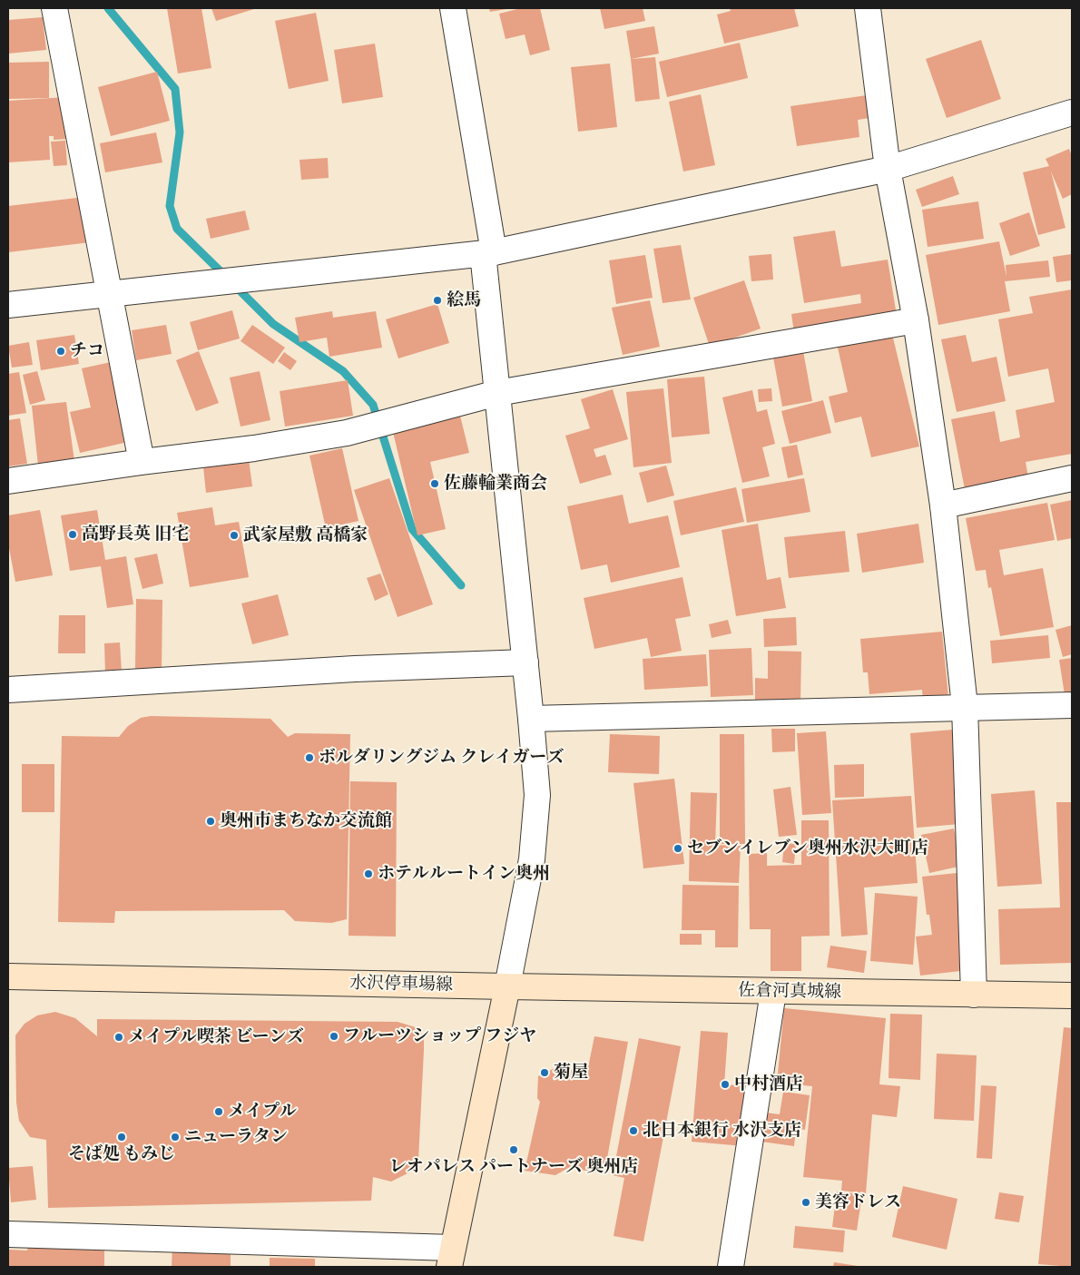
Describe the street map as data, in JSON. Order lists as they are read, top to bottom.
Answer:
{
  "streets": {
    "main road": ["水沢停車場線", "佐倉河真城線"]
  },
  "crossings": [
    ["水沢停車場線", "佐倉河真城線"]
  ],
  "places": [
    "絵馬",
    "チコ",
    "佐藤輪業商会",
    "高野長英 旧宅",
    "武家屋敷 高橋家",
    "ボルダリングジム クレイガーズ",
    "奥州市まちなか交流館",
    "セブンイレブン奥州水沢大町店",
    "ホテルルートイン奥州",
    "フルーツショップ フジヤ",
    "メイプル喫茶 ビーンズ",
    "菊屋",
    "中村酒店",
    "メイプル",
    "北日本銀行 水沢支店",
    "そば処 もみじ",
    "ニューラタン",
    "レオパレス パートナーズ 奥州店",
    "美容ドレス"
  ]
}
